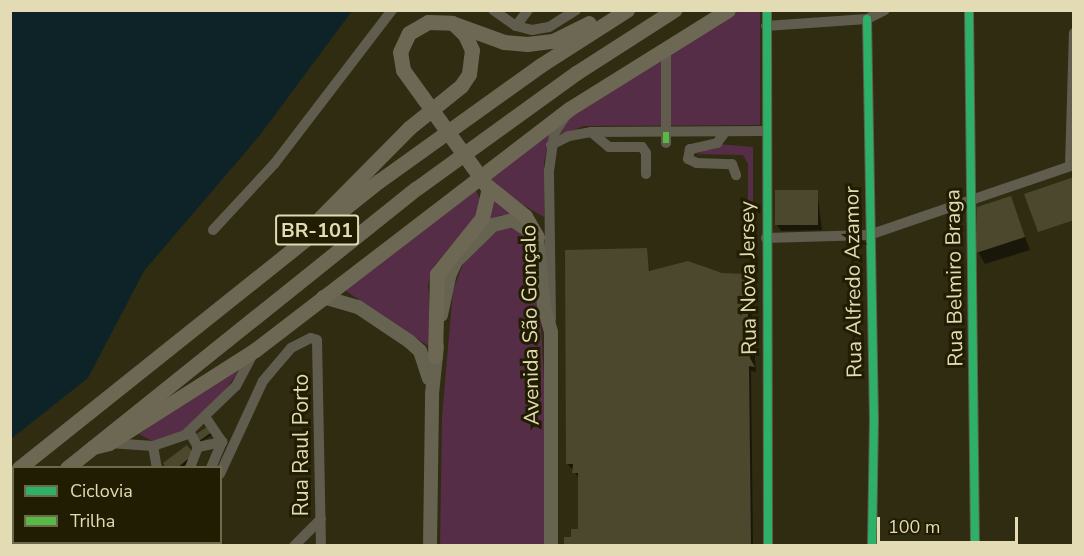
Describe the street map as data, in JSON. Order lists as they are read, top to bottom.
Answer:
{
  "streets": {
    "highway": ["BR-101"],
    "main road": ["Avenida São Gonçalo"],
    "street": [
      "Rua Nova Jersey",
      "Rua Belmiro Braga",
      "Rua Alfredo Azamor",
      "Rua Raul Porto"
    ]
  },
  "legend": ["Ciclovia", "Trilha"],
  "scale_bar": "100 m"
}
